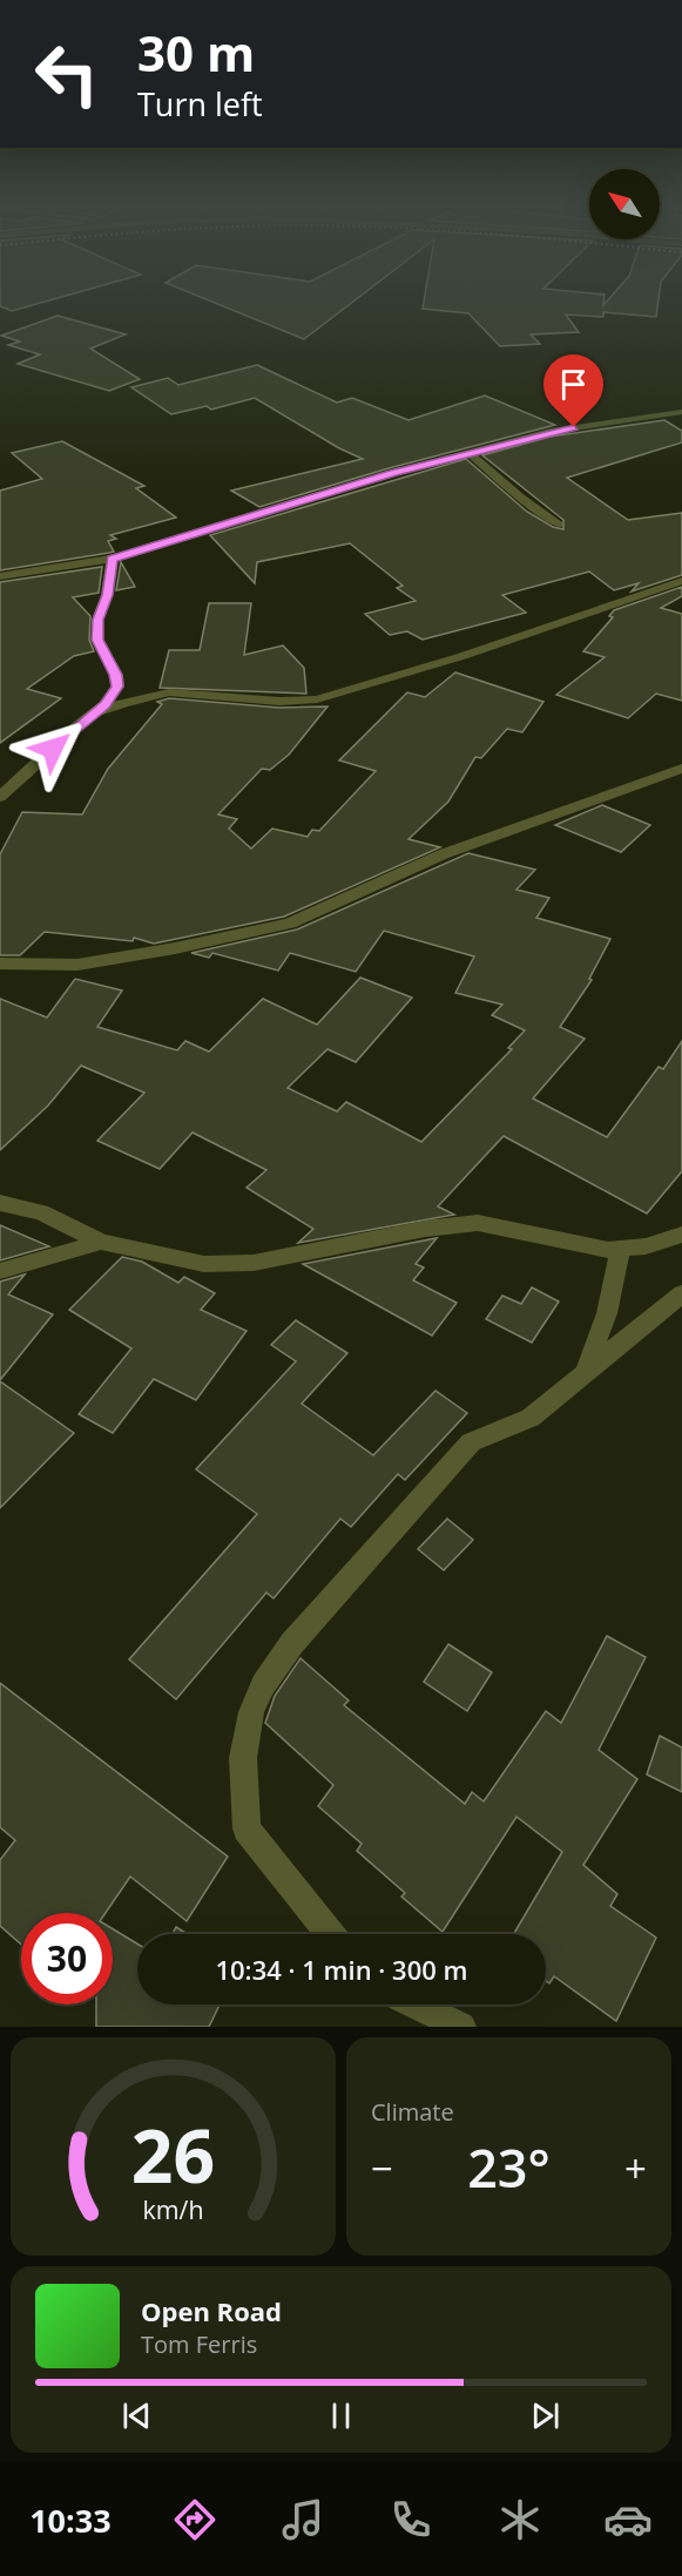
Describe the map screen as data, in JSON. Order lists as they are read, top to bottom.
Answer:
{
  "north": "top left",
  "page": {
    "turn": ["30 m", "Turn left"],
    "limit": "30",
    "trip": "10:34 · 1 min · 300 m",
    "tile": "Climate",
    "heat": ["−", "23°", "+"],
    "song": ["Open Road", "Tom Ferris"],
    "tabs": "10:33",
    "gauge": ["26", "km/h"]
  }
}
